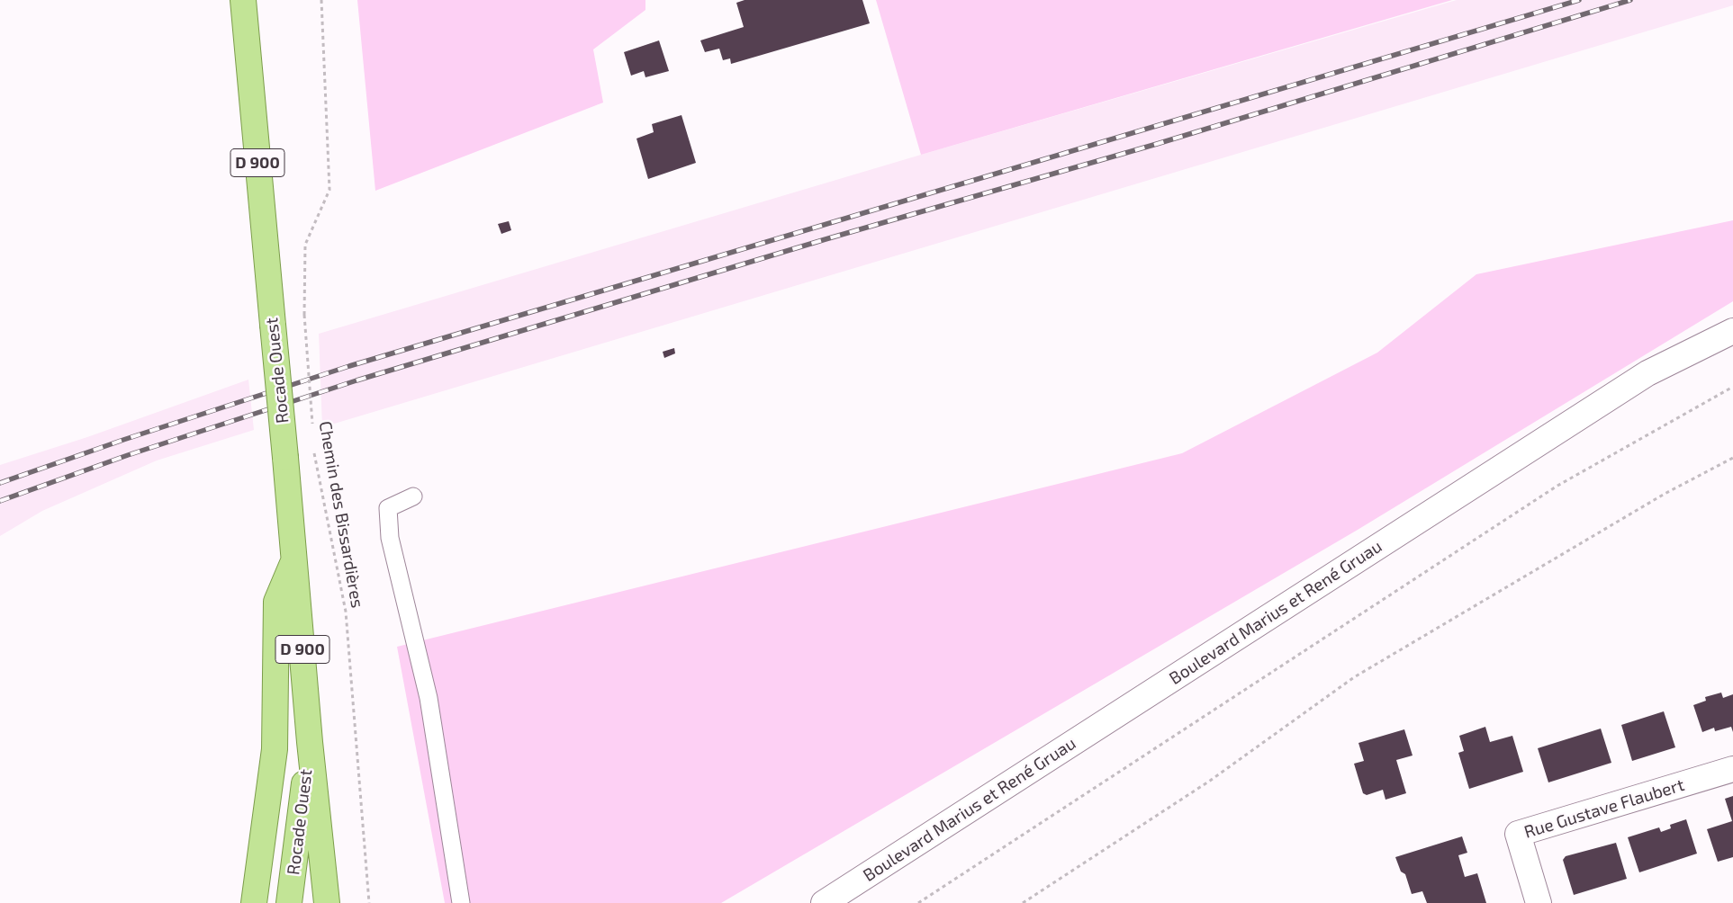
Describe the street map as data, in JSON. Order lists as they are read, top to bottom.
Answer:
{
  "streets": {
    "main road": [
      "D 900",
      "Rocade Ouest",
      "Boulevard Marius et René Gruau",
      "Rue Gustave Flaubert"
    ],
    "path": ["Chemin des Bissardières"]
  }
}
